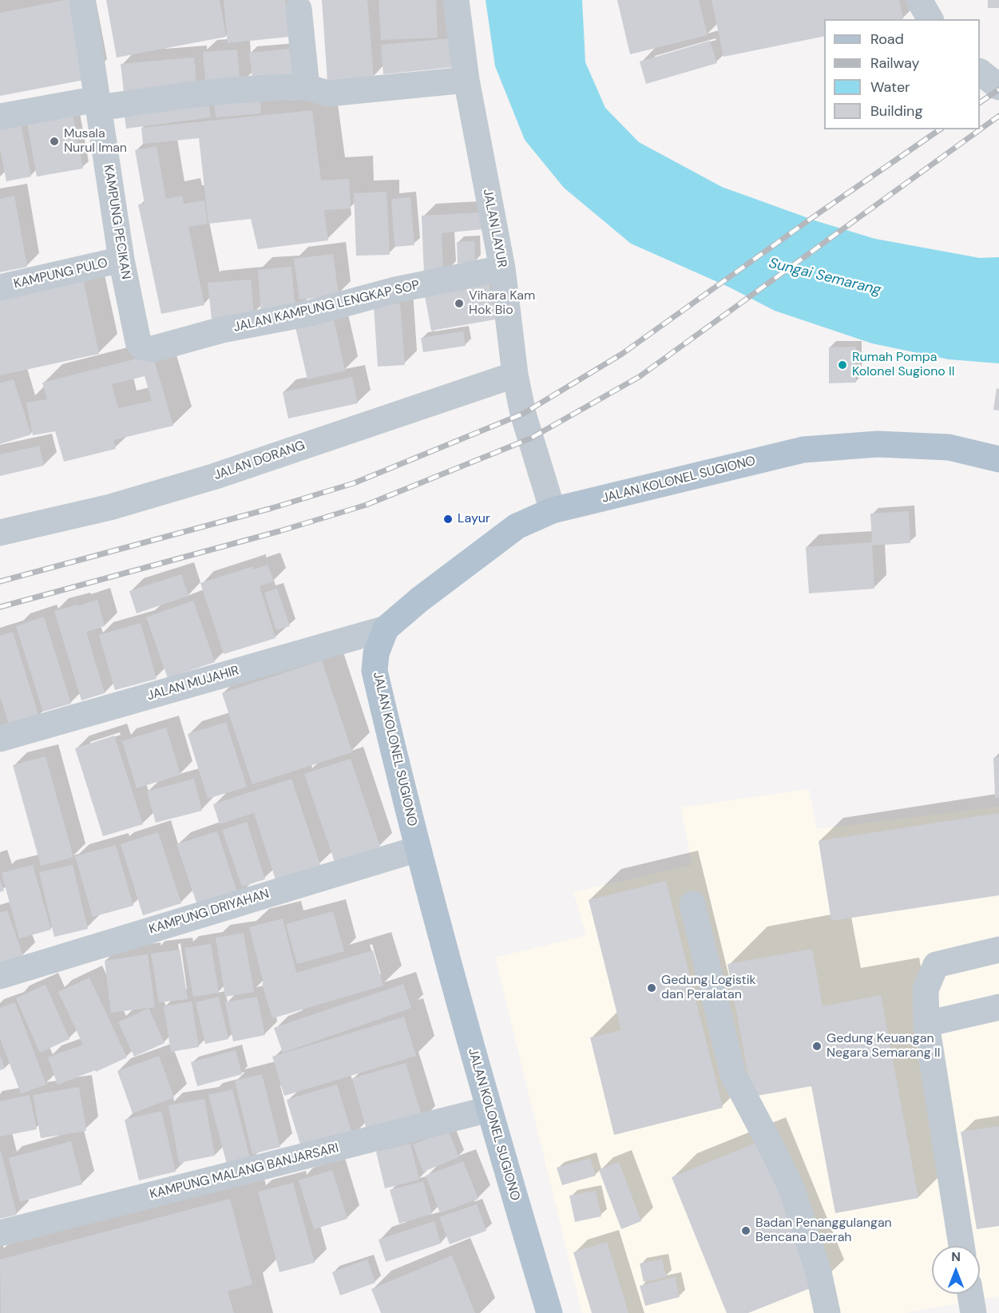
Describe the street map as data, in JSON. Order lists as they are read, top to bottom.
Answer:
{
  "streets": {
    "main road": ["JALAN KOLONEL SUGIONO"],
    "street": [
      "KAMPUNG PECIKAN",
      "JALAN LAYUR",
      "KAMPUNG PULO",
      "JALAN KAMPUNG LENGKAP SOP",
      "JALAN DORANG",
      "JALAN MUJAHIR",
      "KAMPUNG DRIYAHAN",
      "KAMPUNG MALANG BANJARSARI"
    ]
  },
  "crossings": [
    ["KAMPUNG PECIKAN", "KAMPUNG PULO"],
    ["KAMPUNG PECIKAN", "JALAN KAMPUNG LENGKAP SOP"],
    ["JALAN LAYUR", "JALAN KAMPUNG LENGKAP SOP"],
    ["JALAN LAYUR", "JALAN DORANG"],
    ["JALAN LAYUR", "JALAN KOLONEL SUGIONO"],
    ["JALAN KOLONEL SUGIONO", "JALAN MUJAHIR"],
    ["JALAN KOLONEL SUGIONO", "KAMPUNG DRIYAHAN"],
    ["JALAN KOLONEL SUGIONO", "KAMPUNG MALANG BANJARSARI"]
  ],
  "water": ["Sungai Semarang"],
  "places": [
    "Musala Nurul Iman",
    "Vihara Kam Hok Bio",
    "Rumah Pompa Kolonel Sugiono II",
    "Layur",
    "Gedung Logistik dan Peralatan",
    "Gedung Keuangan Negara Semarang II",
    "Badan Penanggulangan Bencana Daerah"
  ],
  "legend": [
    "Road",
    "Railway",
    "Water",
    "Building"
  ],
  "north": "top"
}
